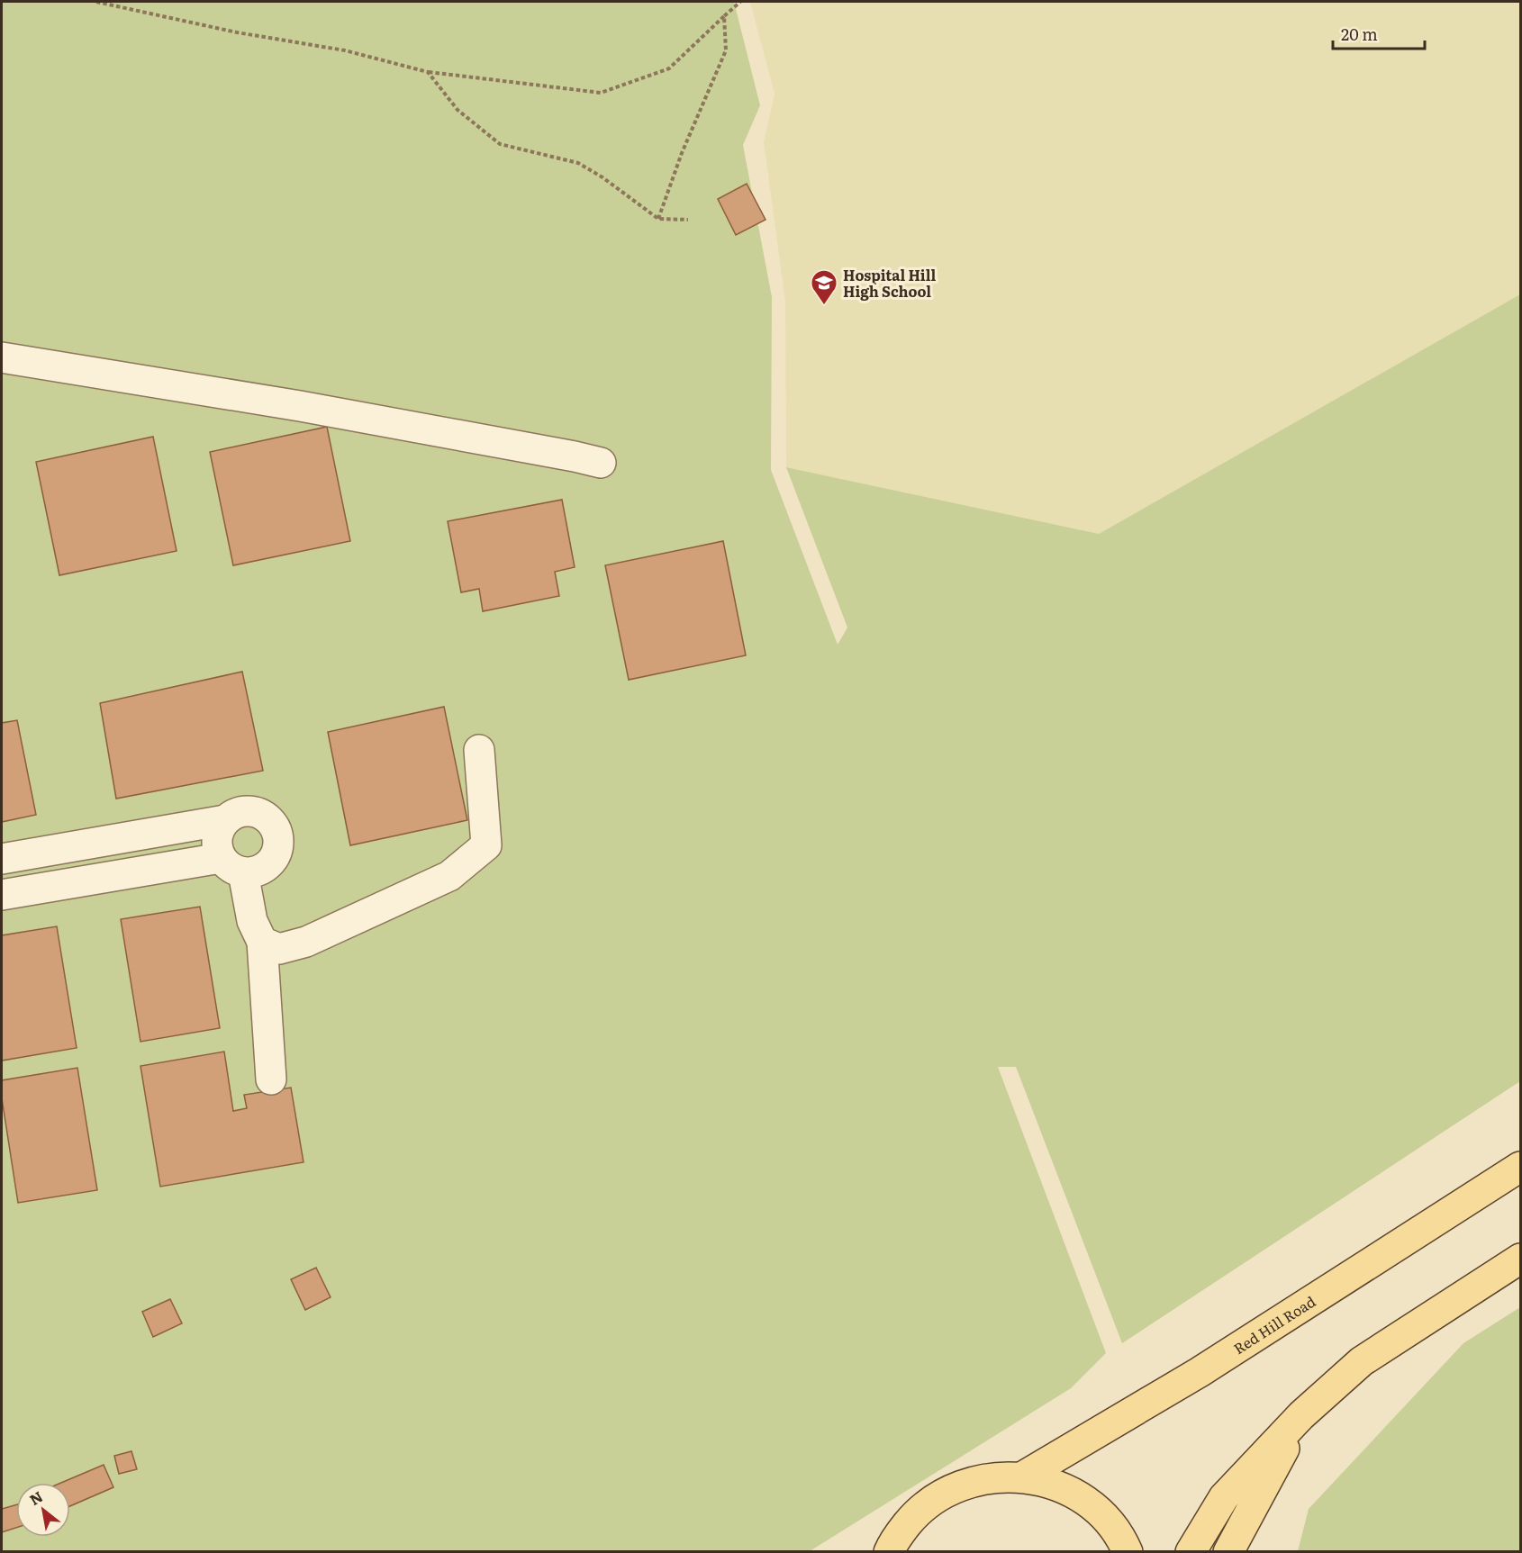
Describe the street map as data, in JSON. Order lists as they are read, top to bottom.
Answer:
{
  "streets": {
    "main road": ["Red Hill Road"]
  },
  "places": {
    "school or university": ["Hospital Hill High School"]
  },
  "scale_bar": "20 m",
  "north": "top left"
}
